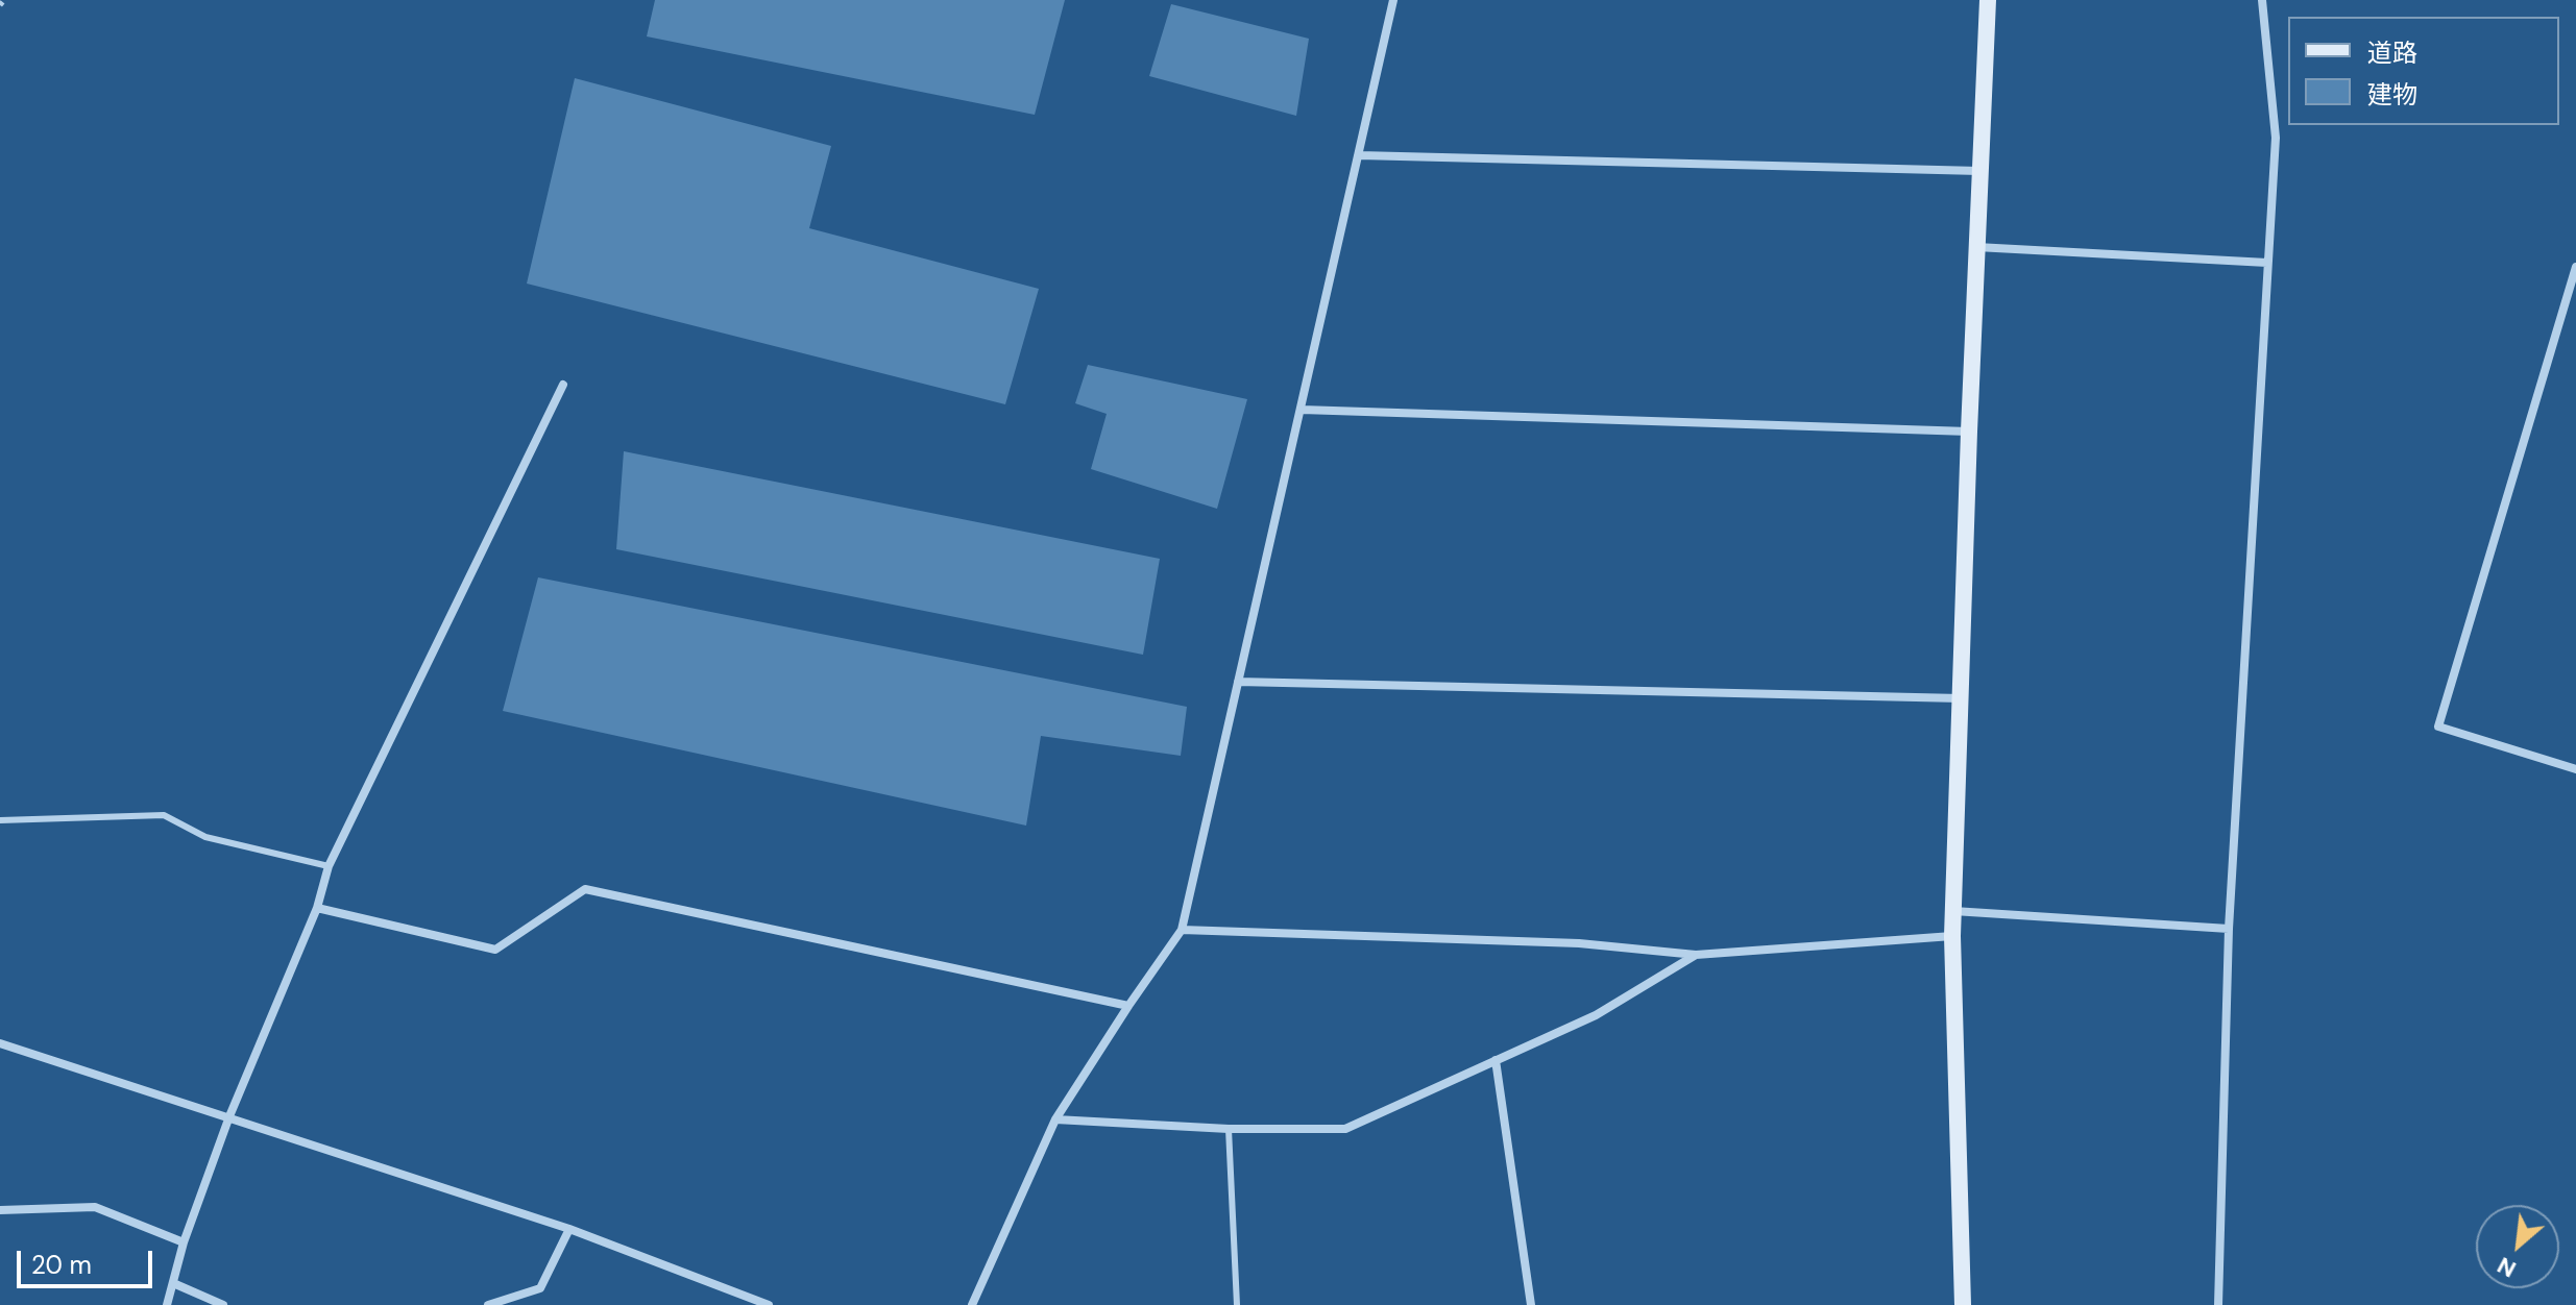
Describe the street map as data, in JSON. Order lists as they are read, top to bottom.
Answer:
{
  "legend": ["道路", "建物"],
  "scale_bar": "20 m",
  "north": "bottom left"
}
